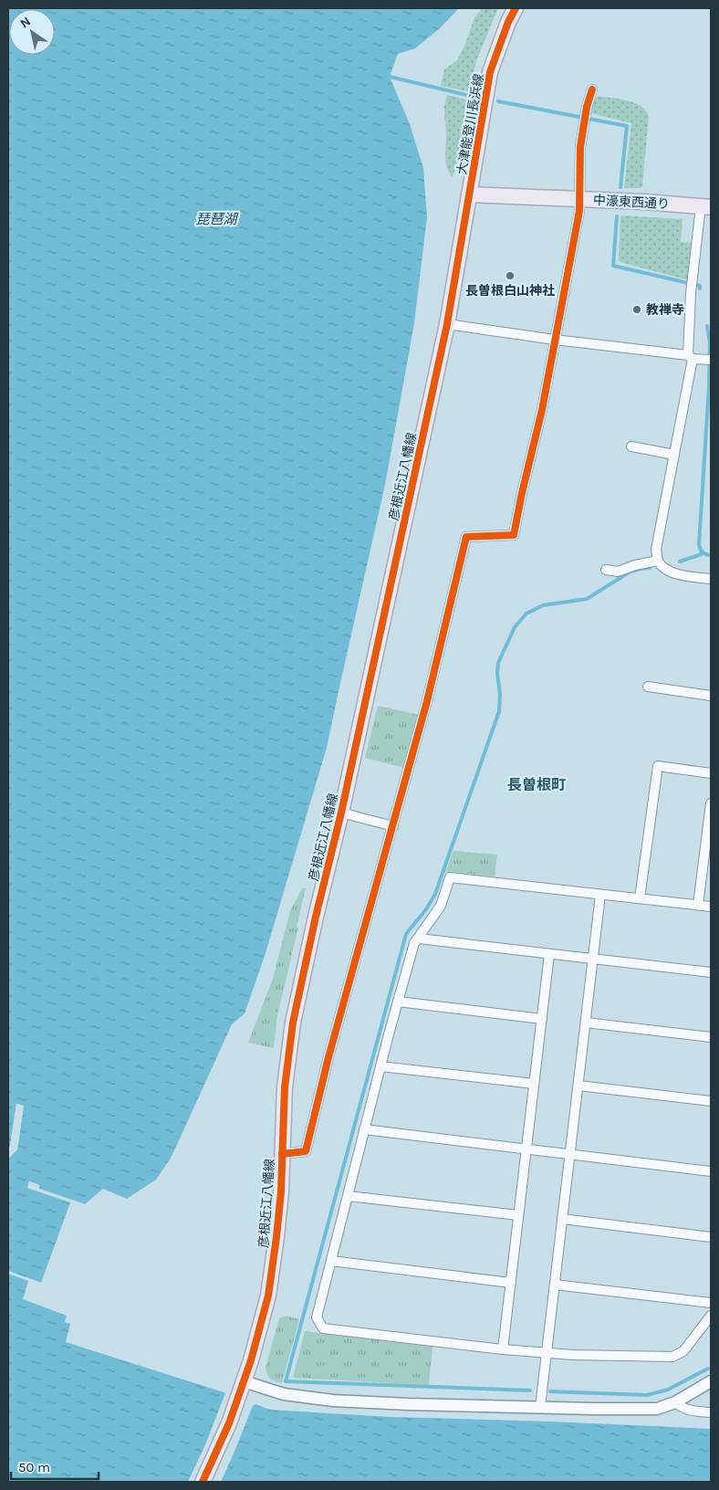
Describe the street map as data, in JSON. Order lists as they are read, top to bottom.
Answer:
{
  "streets": {
    "main road": ["大津能登川長浜線", "中濠東西通り", "彦根近江八幡線"]
  },
  "crossings": [
    ["大津能登川長浜線", "中濠東西通り"],
    ["大津能登川長浜線", "彦根近江八幡線"],
    ["中濠東西通り", "彦根近江八幡線"]
  ],
  "districts": ["長曽根町"],
  "water": ["琵琶湖"],
  "places": ["長曽根白山神社", "教禅寺"],
  "scale_bar": "50 m",
  "north": "top left"
}
